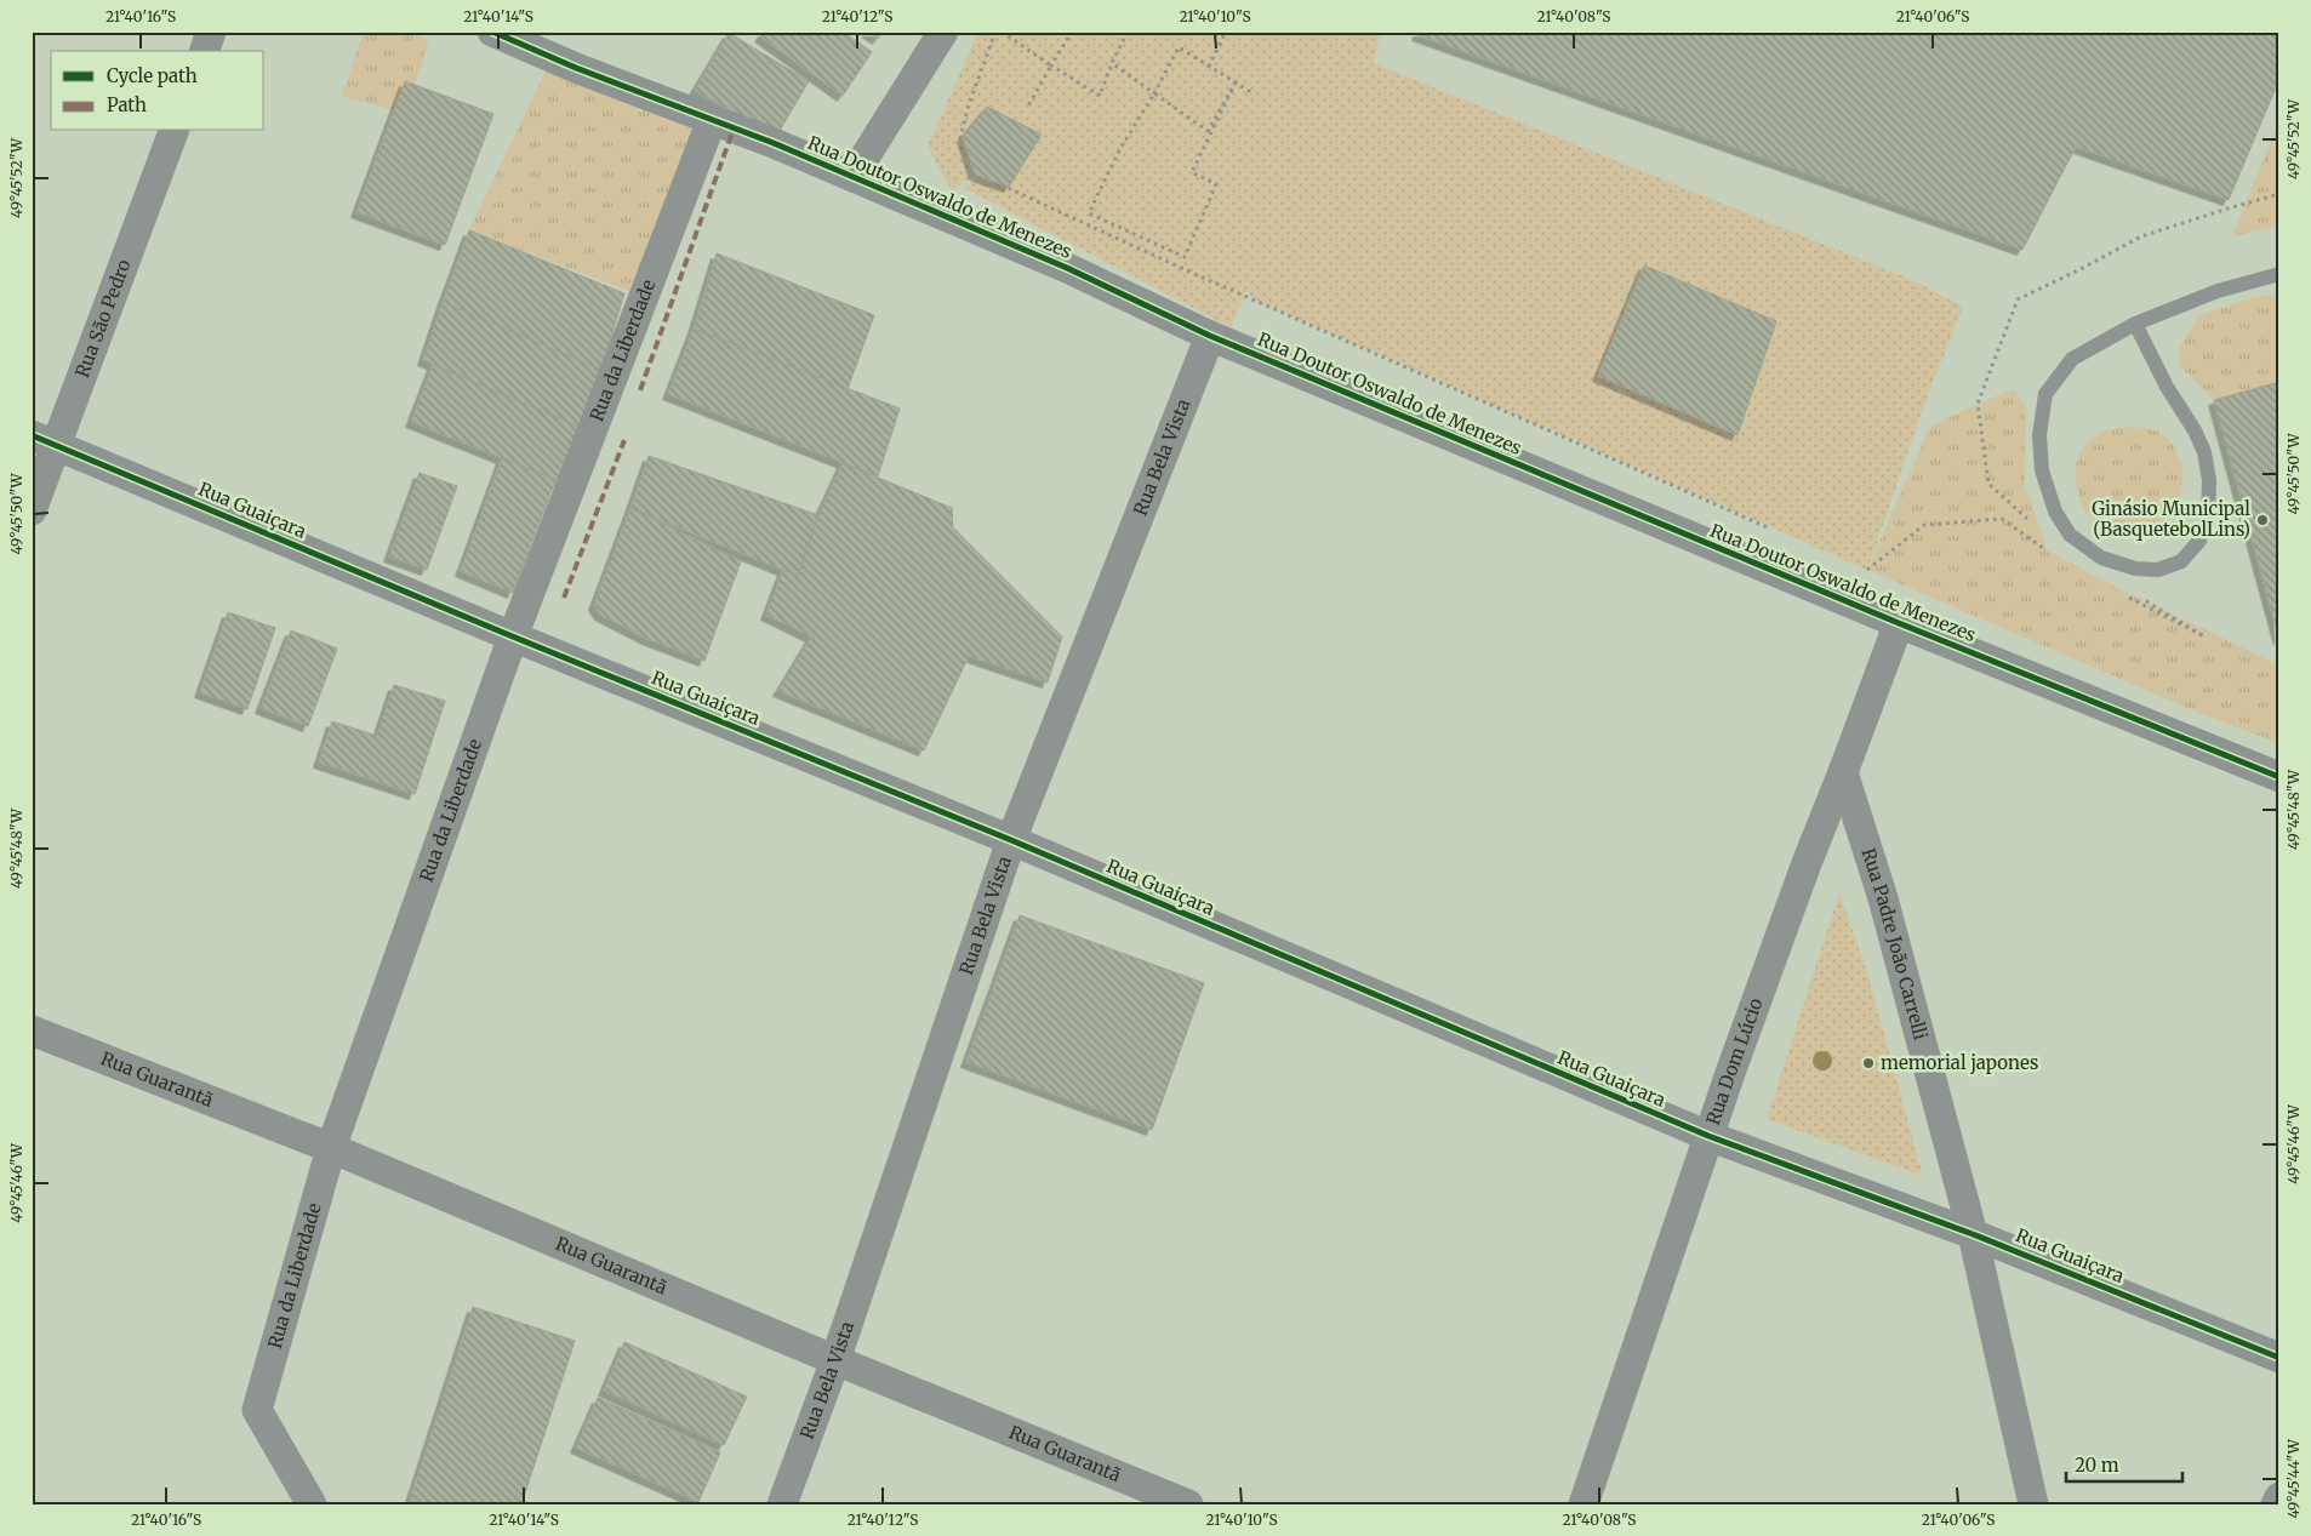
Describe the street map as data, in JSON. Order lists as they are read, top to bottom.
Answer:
{
  "streets": {
    "street": [
      "Rua Doutor Oswaldo de Menezes",
      "Rua São Pedro",
      "Rua da Liberdade",
      "Rua Bela Vista",
      "Rua Guaiçara",
      "Rua Padre João Carrelli",
      "Rua Dom Lúcio",
      "Rua Guarantã"
    ]
  },
  "crossings": [
    ["Rua Doutor Oswaldo de Menezes", "Rua da Liberdade"],
    ["Rua Doutor Oswaldo de Menezes", "Rua Bela Vista"],
    ["Rua Doutor Oswaldo de Menezes", "Rua Dom Lúcio"],
    ["Rua São Pedro", "Rua Guaiçara"],
    ["Rua da Liberdade", "Rua Guaiçara"],
    ["Rua da Liberdade", "Rua Guarantã"],
    ["Rua Bela Vista", "Rua Guaiçara"],
    ["Rua Bela Vista", "Rua Guarantã"],
    ["Rua Guaiçara", "Rua Padre João Carrelli"],
    ["Rua Guaiçara", "Rua Dom Lúcio"],
    ["Rua Padre João Carrelli", "Rua Dom Lúcio"]
  ],
  "places": ["Ginásio Municipal (BasquetebolLins)", "memorial japones"],
  "legend": ["Cycle path", "Path"],
  "scale_bar": "20 m",
  "coordinates": [
    "21°40'16\"S",
    "21°40'14\"S",
    "21°40'12\"S",
    "21°40'10\"S",
    "21°40'08\"S",
    "21°40'06\"S",
    "49°45'52\"W",
    "49°45'50\"W",
    "49°45'48\"W",
    "49°45'46\"W",
    "49°45'44\"W"
  ]
}
